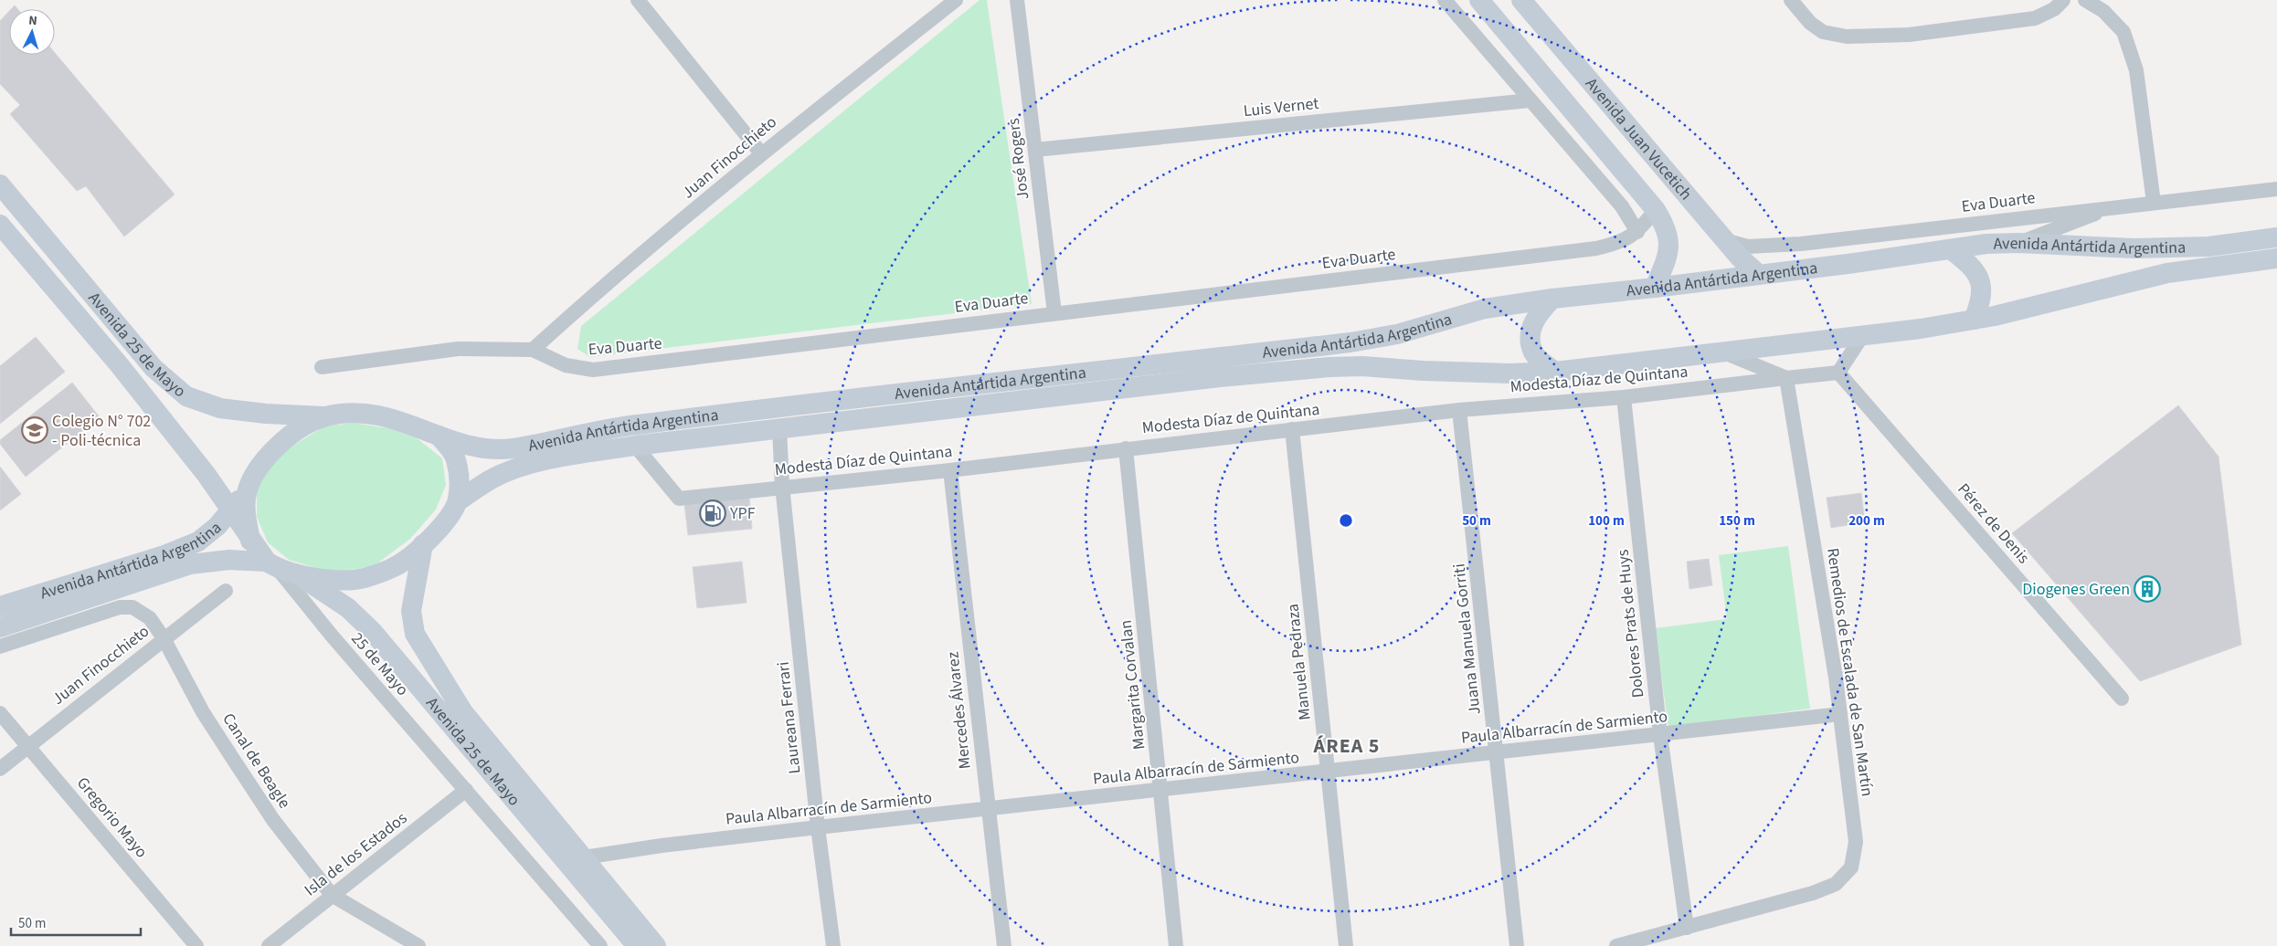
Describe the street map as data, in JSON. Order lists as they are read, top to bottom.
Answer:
{
  "streets": {
    "main road": ["Avenida Juan Vucetich", "Avenida Antártida Argentina", "Avenida 25 de Mayo"],
    "street": [
      "Luis Vernet",
      "Juan Finocchieto",
      "José Rogers",
      "Eva Duarte",
      "Modesta Díaz de Quintana",
      "Pérez de Denis",
      "Dolores Prats de Huys",
      "Juana Manuela Gorriti",
      "Manuela Pedraza",
      "25 de Mayo",
      "Remedios de Escalada de San Martín",
      "Margarita Corvalan",
      "Mercedes Álvarez",
      "Laureana Ferrari",
      "Paula Albarracín de Sarmiento",
      "Canal de Beagle",
      "Gregorio Mayo",
      "Isla de los Estados"
    ]
  },
  "crossings": [
    ["Luis Vernet", "José Rogers"],
    ["Avenida Juan Vucetich", "Eva Duarte"],
    ["Avenida Juan Vucetich", "Avenida Antártida Argentina"],
    ["Juan Finocchieto", "Eva Duarte"],
    ["Juan Finocchieto", "Canal de Beagle"],
    ["Juan Finocchieto", "Gregorio Mayo"],
    ["José Rogers", "Eva Duarte"],
    ["Avenida Antártida Argentina", "Avenida 25 de Mayo"],
    ["Avenida Antártida Argentina", "Modesta Díaz de Quintana"],
    ["Avenida Antártida Argentina", "25 de Mayo"],
    ["Avenida Antártida Argentina", "Laureana Ferrari"],
    ["Avenida 25 de Mayo", "25 de Mayo"],
    ["Avenida 25 de Mayo", "Paula Albarracín de Sarmiento"],
    ["Modesta Díaz de Quintana", "Pérez de Denis"],
    ["Modesta Díaz de Quintana", "Dolores Prats de Huys"],
    ["Modesta Díaz de Quintana", "Juana Manuela Gorriti"],
    ["Modesta Díaz de Quintana", "Manuela Pedraza"],
    ["Modesta Díaz de Quintana", "Remedios de Escalada de San Martín"],
    ["Modesta Díaz de Quintana", "Margarita Corvalan"],
    ["Modesta Díaz de Quintana", "Mercedes Álvarez"],
    ["Modesta Díaz de Quintana", "Laureana Ferrari"],
    ["Dolores Prats de Huys", "Remedios de Escalada de San Martín"],
    ["Dolores Prats de Huys", "Paula Albarracín de Sarmiento"],
    ["Juana Manuela Gorriti", "Paula Albarracín de Sarmiento"],
    ["Manuela Pedraza", "Paula Albarracín de Sarmiento"],
    ["25 de Mayo", "Isla de los Estados"],
    ["Remedios de Escalada de San Martín", "Paula Albarracín de Sarmiento"],
    ["Margarita Corvalan", "Paula Albarracín de Sarmiento"],
    ["Mercedes Álvarez", "Paula Albarracín de Sarmiento"],
    ["Laureana Ferrari", "Paula Albarracín de Sarmiento"],
    ["Canal de Beagle", "Isla de los Estados"]
  ],
  "districts": ["ÁREA 5"],
  "places": {
    "school or university": ["Colegio N° 702 - Poli-técnica"],
    "fuel station": ["YPF"],
    "building": ["Diogenes Green"]
  },
  "scale_bar": "50 m",
  "north": "top",
  "rings": [
    "50 m",
    "100 m",
    "150 m",
    "200 m"
  ]
}
